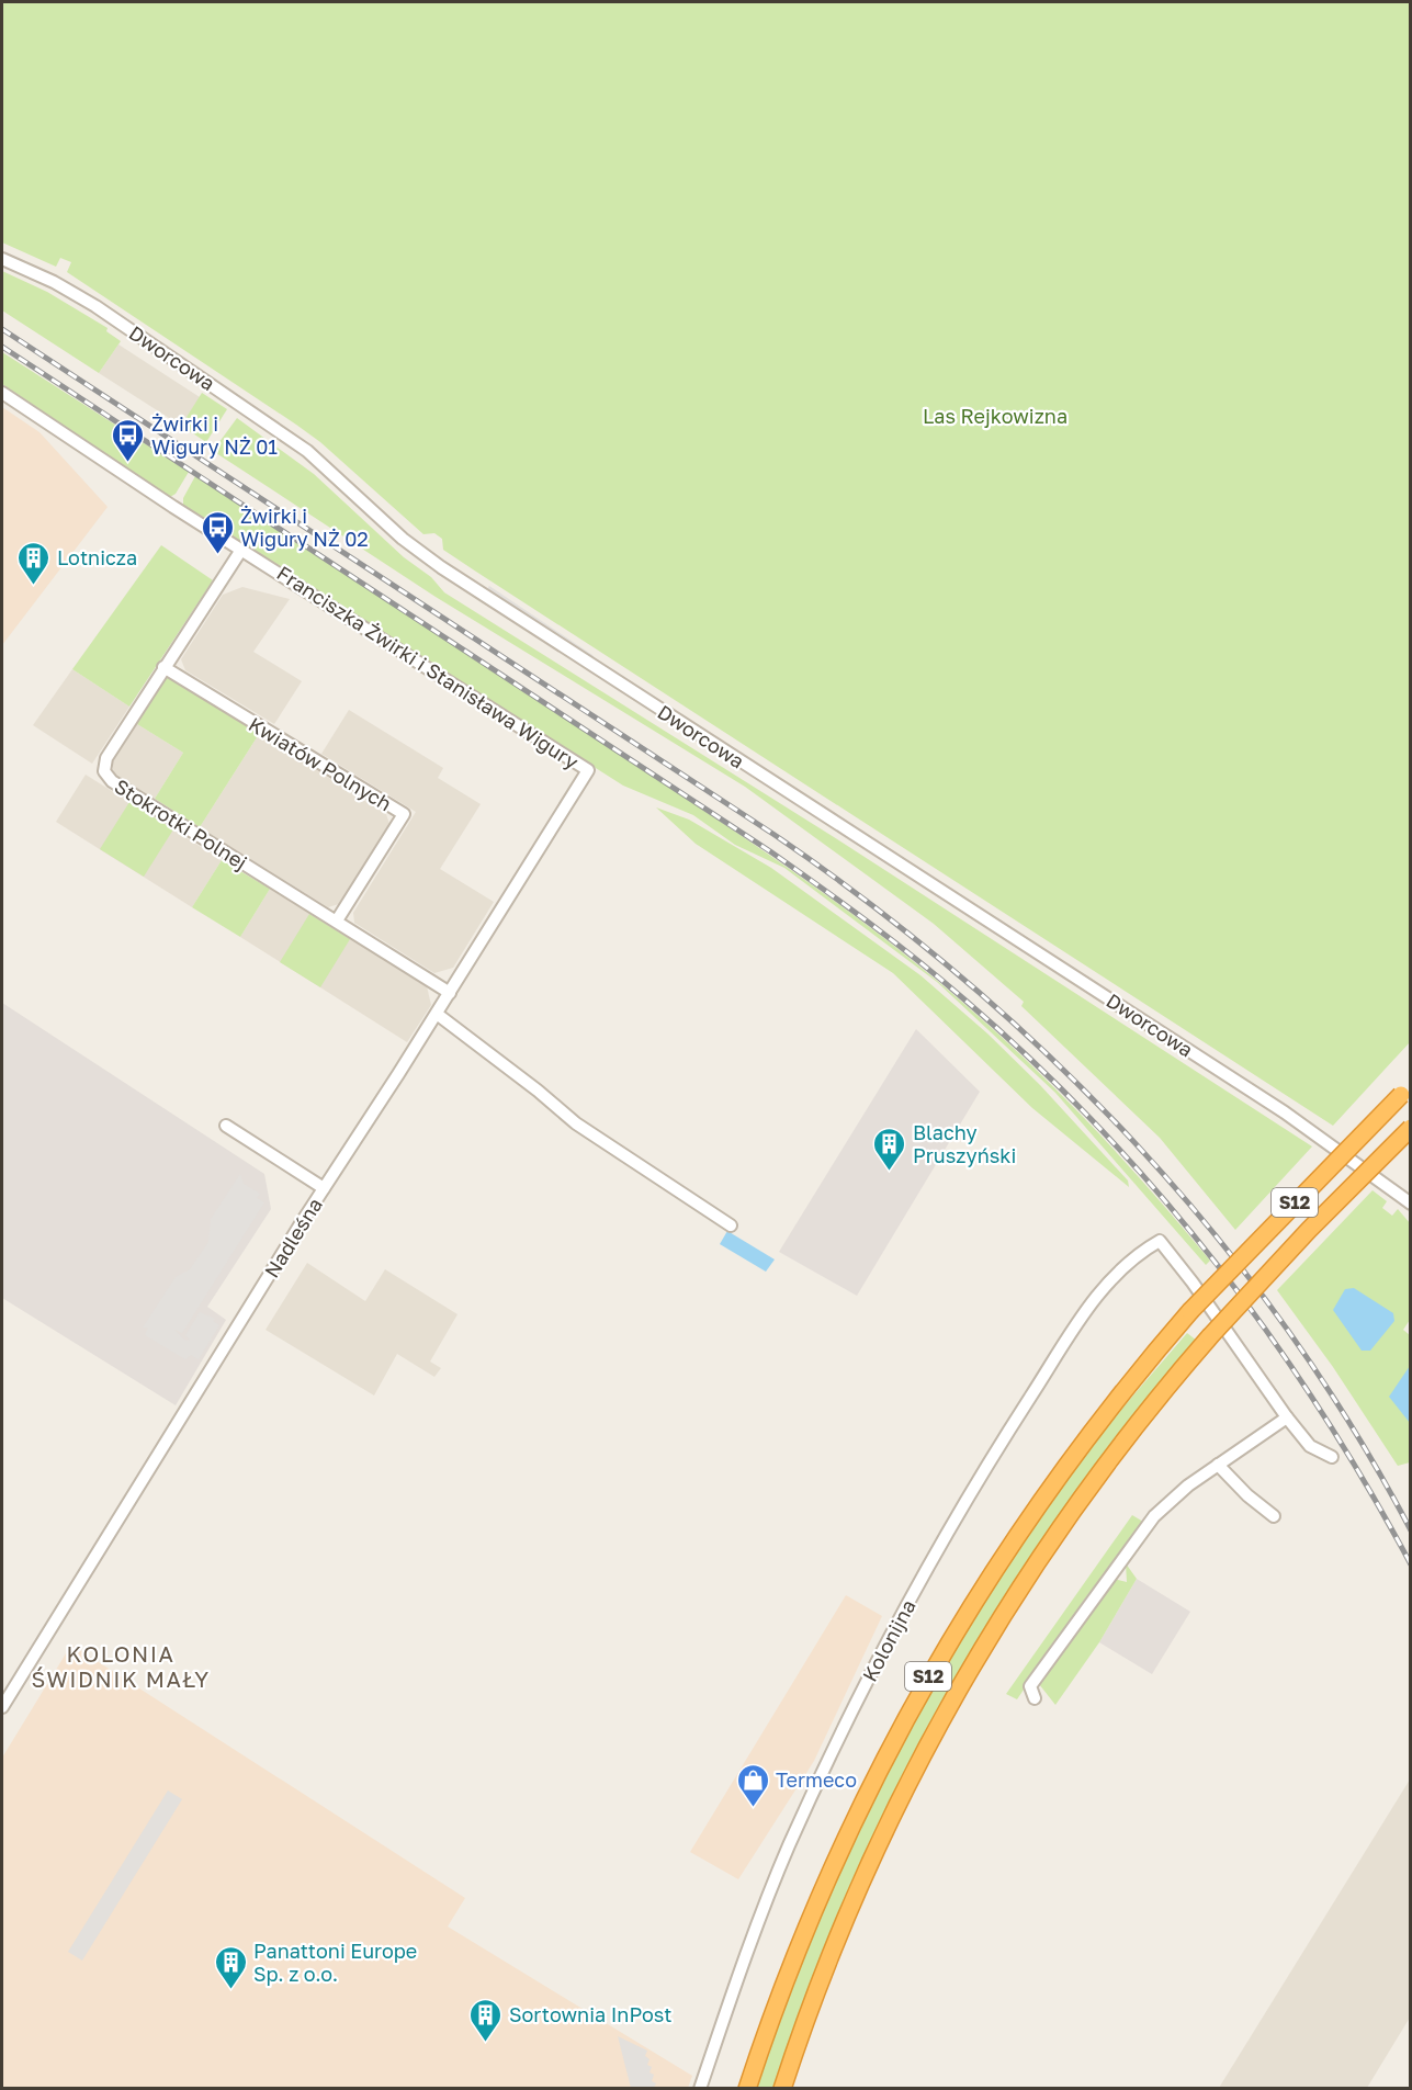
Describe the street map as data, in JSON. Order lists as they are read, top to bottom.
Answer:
{
  "streets": {
    "highway": ["S12"],
    "street": [
      "Dworcowa",
      "Franciszka Żwirki i Stanisława Wigury",
      "Kwiatów Polnych",
      "Stokrotki Polnej",
      "Nadleśna",
      "Kolonijna"
    ]
  },
  "crossings": [
    ["Franciszka Żwirki i Stanisława Wigury", "Stokrotki Polnej"],
    ["Franciszka Żwirki i Stanisława Wigury", "Nadleśna"],
    ["Kwiatów Polnych", "Stokrotki Polnej"],
    ["Stokrotki Polnej", "Nadleśna"]
  ],
  "districts": ["KOLONIA ŚWIDNIK MAŁY"],
  "parks": ["Las Rejkowizna"],
  "places": {
    "bus stop": ["Żwirki i Wigury NŻ 01", "Żwirki i Wigury NŻ 02"],
    "building": [
      "Lotnicza",
      "Blachy Pruszyński",
      "Panattoni Europe Sp. z o.o.",
      "Sortownia InPost"
    ],
    "shop": ["Termeco"]
  }
}
